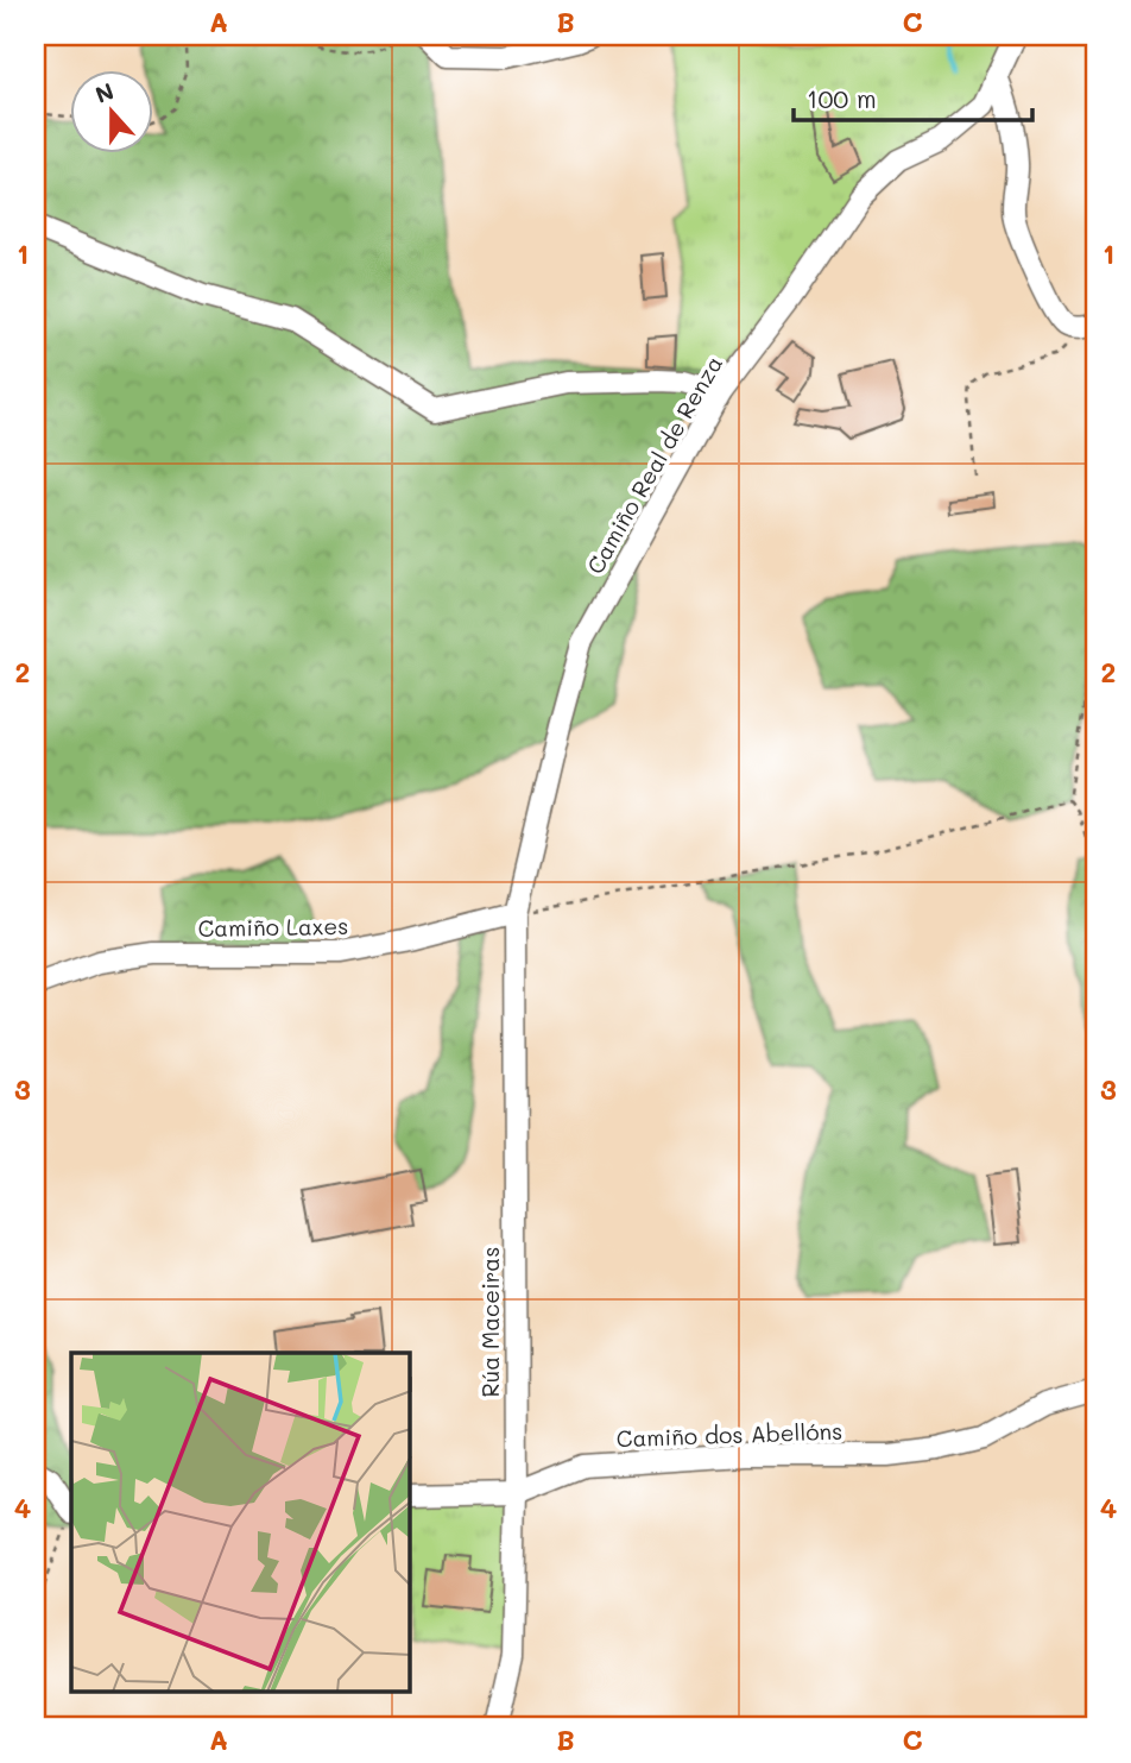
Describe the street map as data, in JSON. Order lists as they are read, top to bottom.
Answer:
{
  "streets": {
    "street": [
      "Camiño Real de Renza",
      "Camiño Laxes",
      "Rúa Maceiras",
      "Camiño dos Abellóns"
    ]
  },
  "crossings": [
    ["Camiño Real de Renza", "Camiño Laxes"],
    ["Camiño Real de Renza", "Rúa Maceiras"],
    ["Camiño Laxes", "Rúa Maceiras"],
    ["Rúa Maceiras", "Camiño dos Abellóns"]
  ],
  "scale_bar": "100 m",
  "north": "top",
  "grid": {
    "columns": ["A", "B", "C"],
    "rows": [
      "1",
      "2",
      "3",
      "4"
    ]
  }
}
